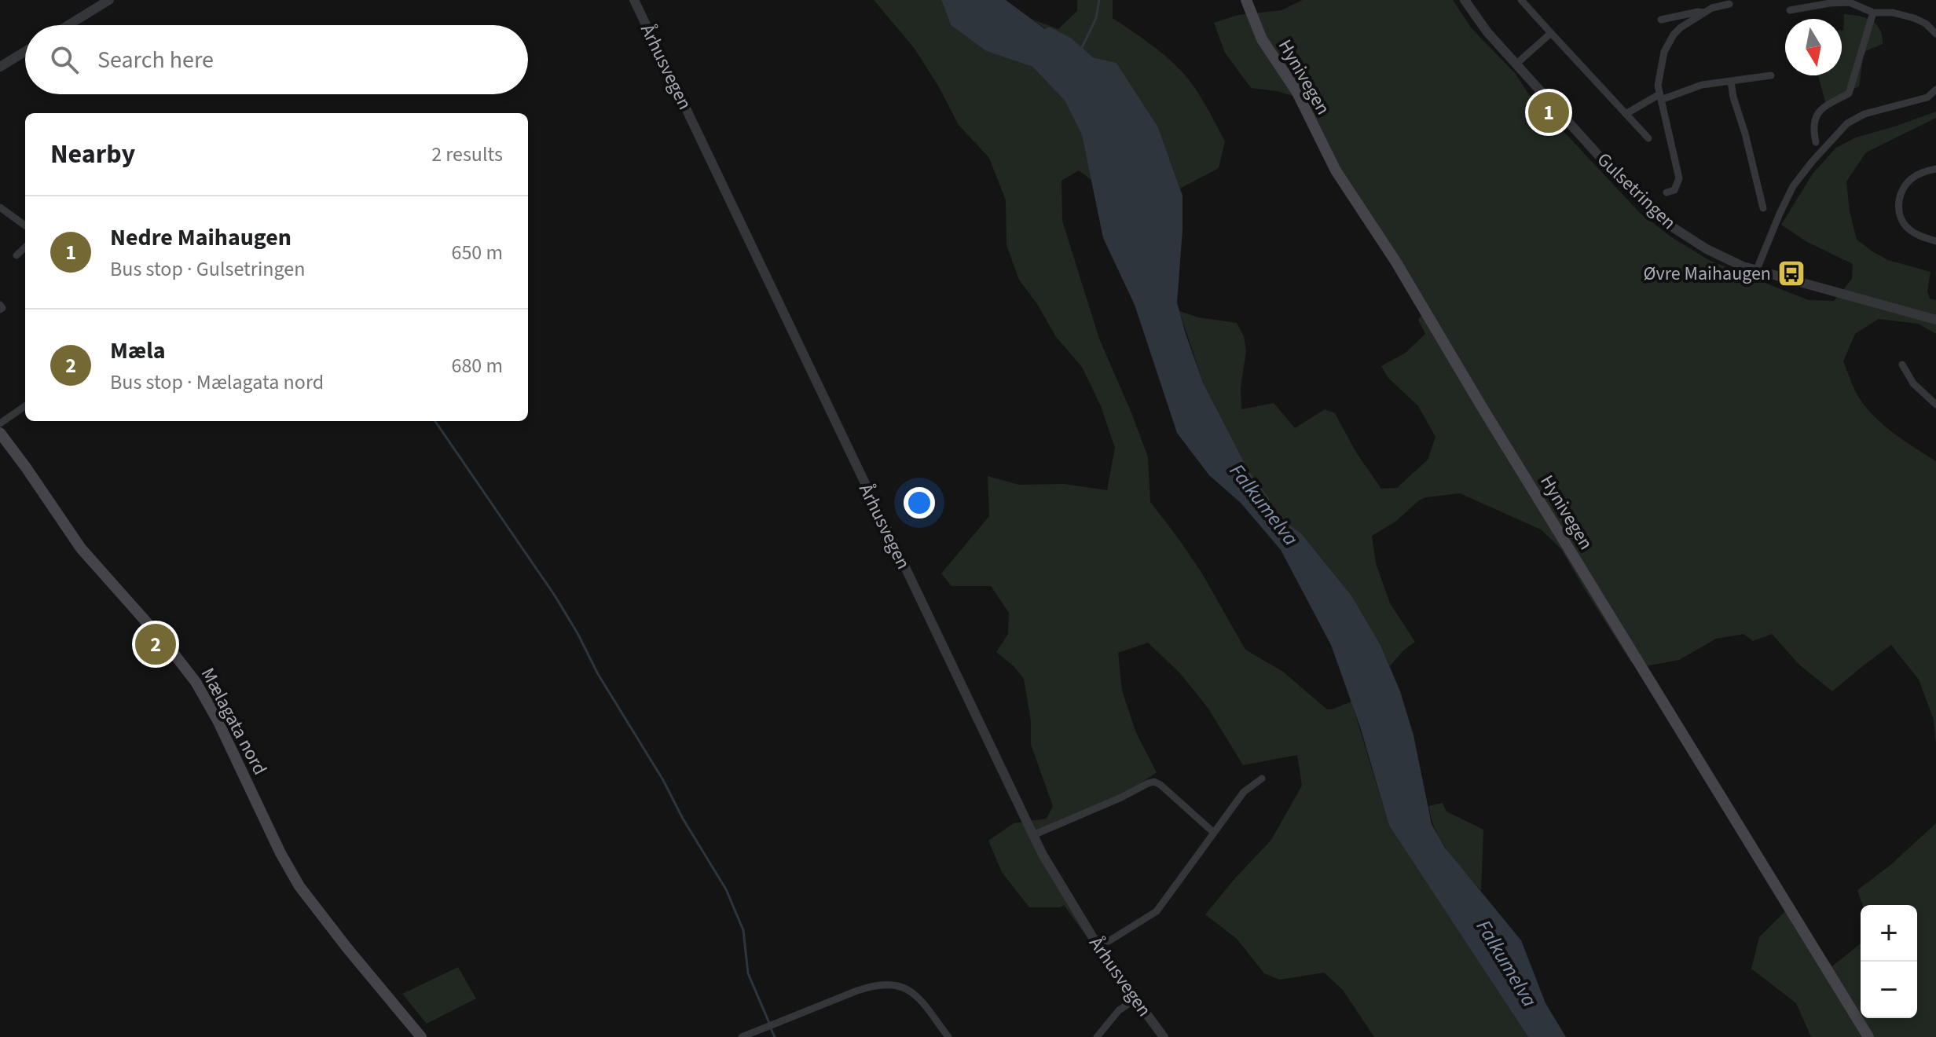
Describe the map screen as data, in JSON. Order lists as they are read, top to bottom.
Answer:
{
  "streets": {
    "main road": ["Hynivegen", "Mælagata nord"],
    "street": ["Århusvegen", "Gulsetringen"]
  },
  "water": ["Falkumelva"],
  "places": {
    "bus stop": ["Øvre Maihaugen"]
  },
  "north": "bottom",
  "page": {
    "search": "Search here",
    "pins": ["1", "2"],
    "heading": ["Nearby", "2 results"],
    "list": [
      {
        "mark": "1",
        "name": "Nedre Maihaugen",
        "note": "Bus stop · Gulsetringen",
        "value": "650 m"
      },
      {
        "mark": "2",
        "name": "Mæla",
        "note": "Bus stop · Mælagata nord",
        "value": "680 m"
      }
    ],
    "map_buttons": ["+", "−"]
  }
}
